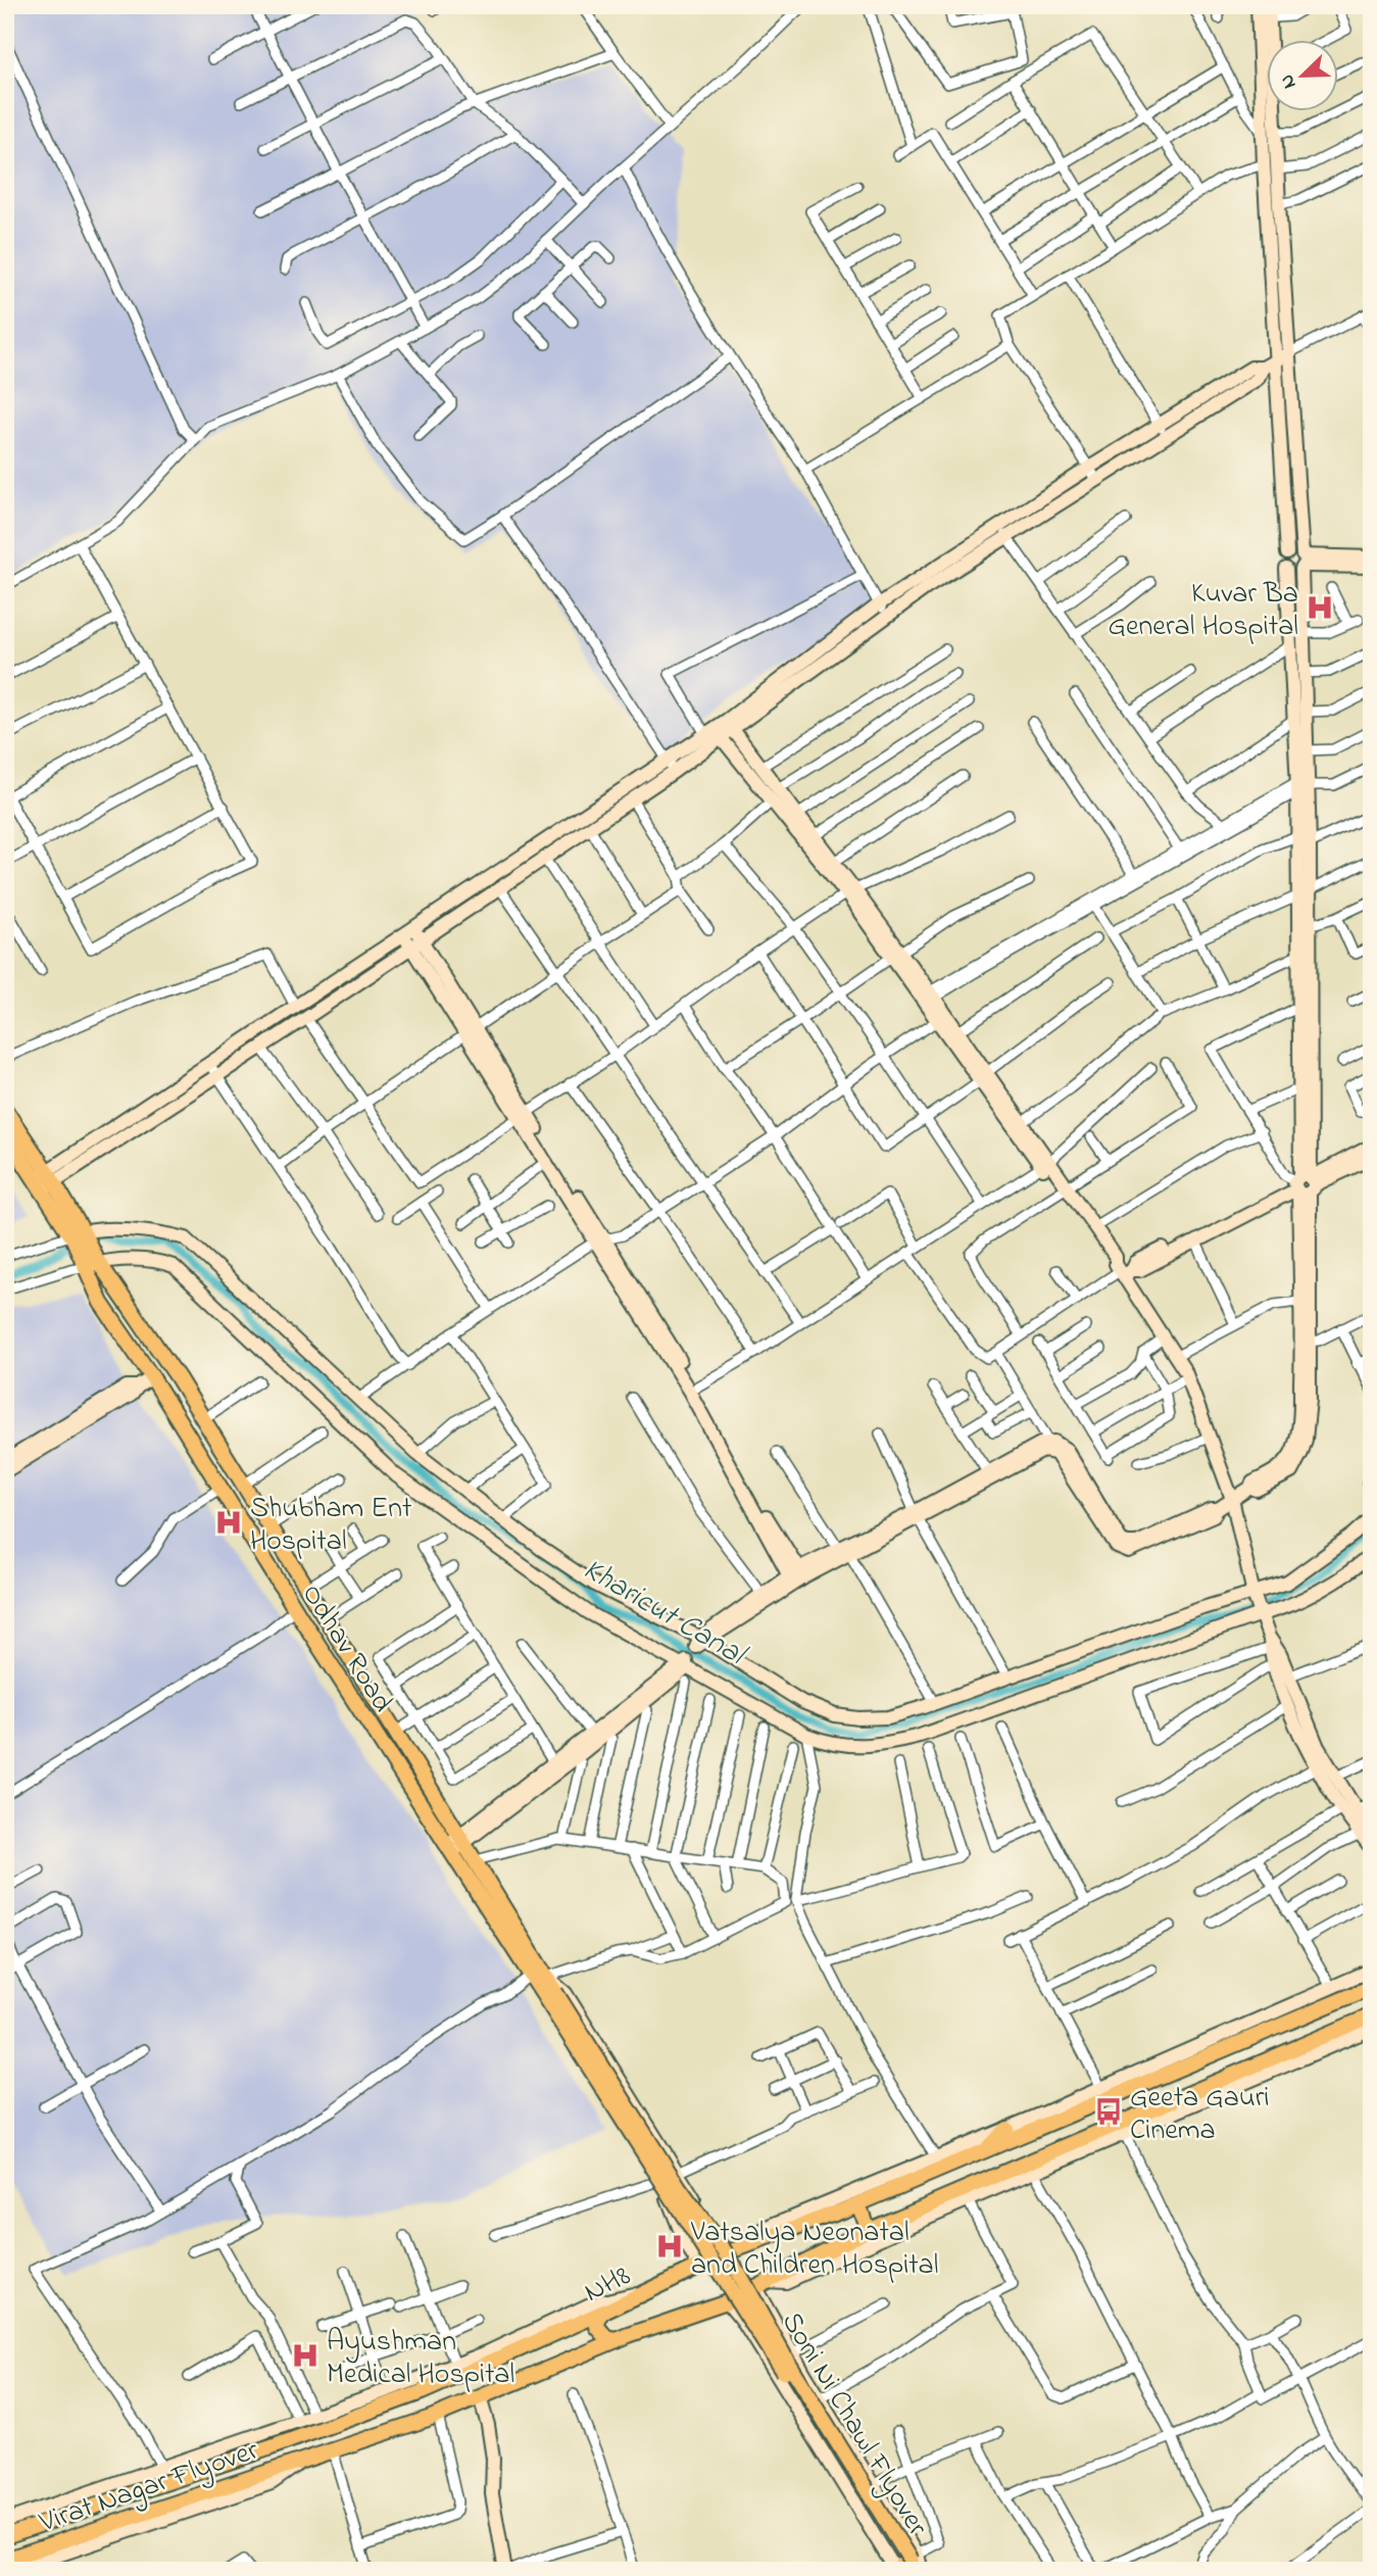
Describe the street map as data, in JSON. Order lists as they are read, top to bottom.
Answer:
{
  "streets": {
    "main road": [
      "Odhav Road",
      "NH8",
      "Soni Ni Chawl Flyover",
      "Virat Nagar Flyover"
    ]
  },
  "crossings": [
    ["Odhav Road", "Soni Ni Chawl Flyover"],
    ["NH8", "Virat Nagar Flyover"]
  ],
  "water": ["Kharicut Canal"],
  "places": {
    "hospital": [
      "Kuvar Ba General Hospital",
      "Shubham Ent Hospital",
      "Vatsalya Neonatal and Children Hospital",
      "Ayushman Medical Hospital"
    ],
    "bus stop": ["Geeta Gauri Cinema"]
  },
  "north": "bottom left"
}
